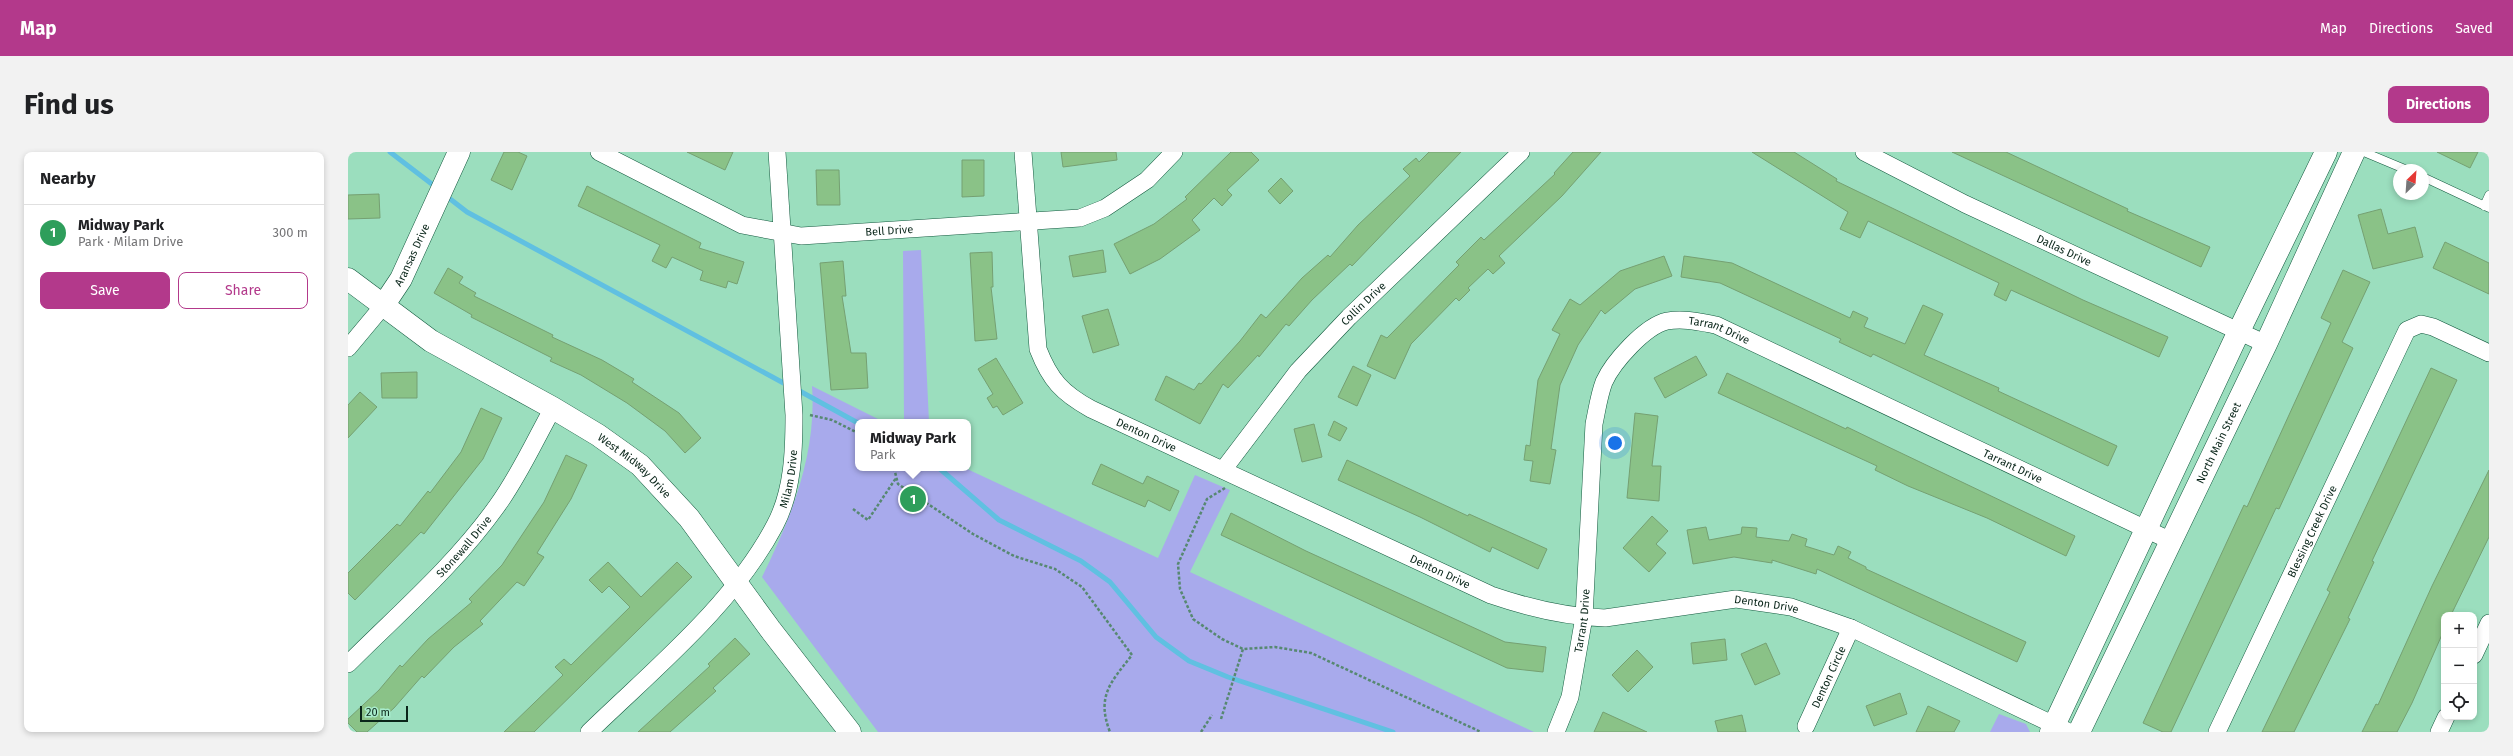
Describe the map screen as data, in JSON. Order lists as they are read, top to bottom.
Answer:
{
  "streets": {
    "main road": ["Aransas Drive", "North Main Street", "West Midway Drive"],
    "street": [
      "Bell Drive",
      "Dallas Drive",
      "Collin Drive",
      "Tarrant Drive",
      "Denton Drive",
      "Milam Drive",
      "Blessing Creek Drive",
      "Stonewall Drive",
      "Denton Circle"
    ]
  },
  "crossings": [
    ["Bell Drive", "Denton Drive"],
    ["Bell Drive", "Milam Drive"],
    ["Dallas Drive", "North Main Street"],
    ["Aransas Drive", "West Midway Drive"],
    ["Collin Drive", "Denton Drive"],
    ["Tarrant Drive", "Denton Drive"],
    ["Tarrant Drive", "North Main Street"],
    ["Denton Drive", "Denton Circle"],
    ["West Midway Drive", "Milam Drive"],
    ["West Midway Drive", "Stonewall Drive"]
  ],
  "scale_bar": "20 m",
  "north": "top right",
  "page": {
    "header": "Map",
    "nav": ["Map", "Directions", "Saved"],
    "buttons": [
      "Directions",
      ["Save", "Share"]
    ],
    "title": "Find us",
    "heading": "Nearby",
    "list": [
      {
        "mark": "1",
        "name": "Midway Park",
        "note": "Park · Milam Drive",
        "value": "300 m"
      }
    ],
    "popup": ["Midway Park", "Park"],
    "pins": "1",
    "map_buttons": ["+", "−"],
    "scale": "20 m"
  }
}
